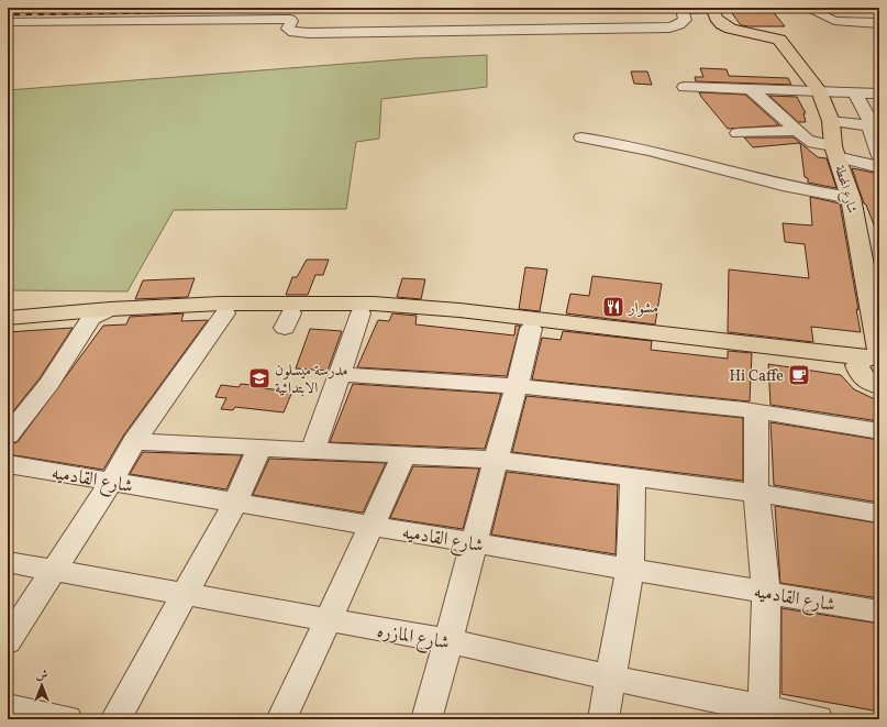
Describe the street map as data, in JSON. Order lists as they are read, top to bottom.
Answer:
{
  "streets": {
    "main road": ["شارع المحطة"],
    "street": ["شارع القادميه", "شارع المازره"]
  },
  "places": {
    "restaurant": ["مشوار"],
    "cafe": ["Hi Caffe"],
    "school or university": ["مدرسة ميسلون الابتدائية"]
  },
  "north": "top"
}
